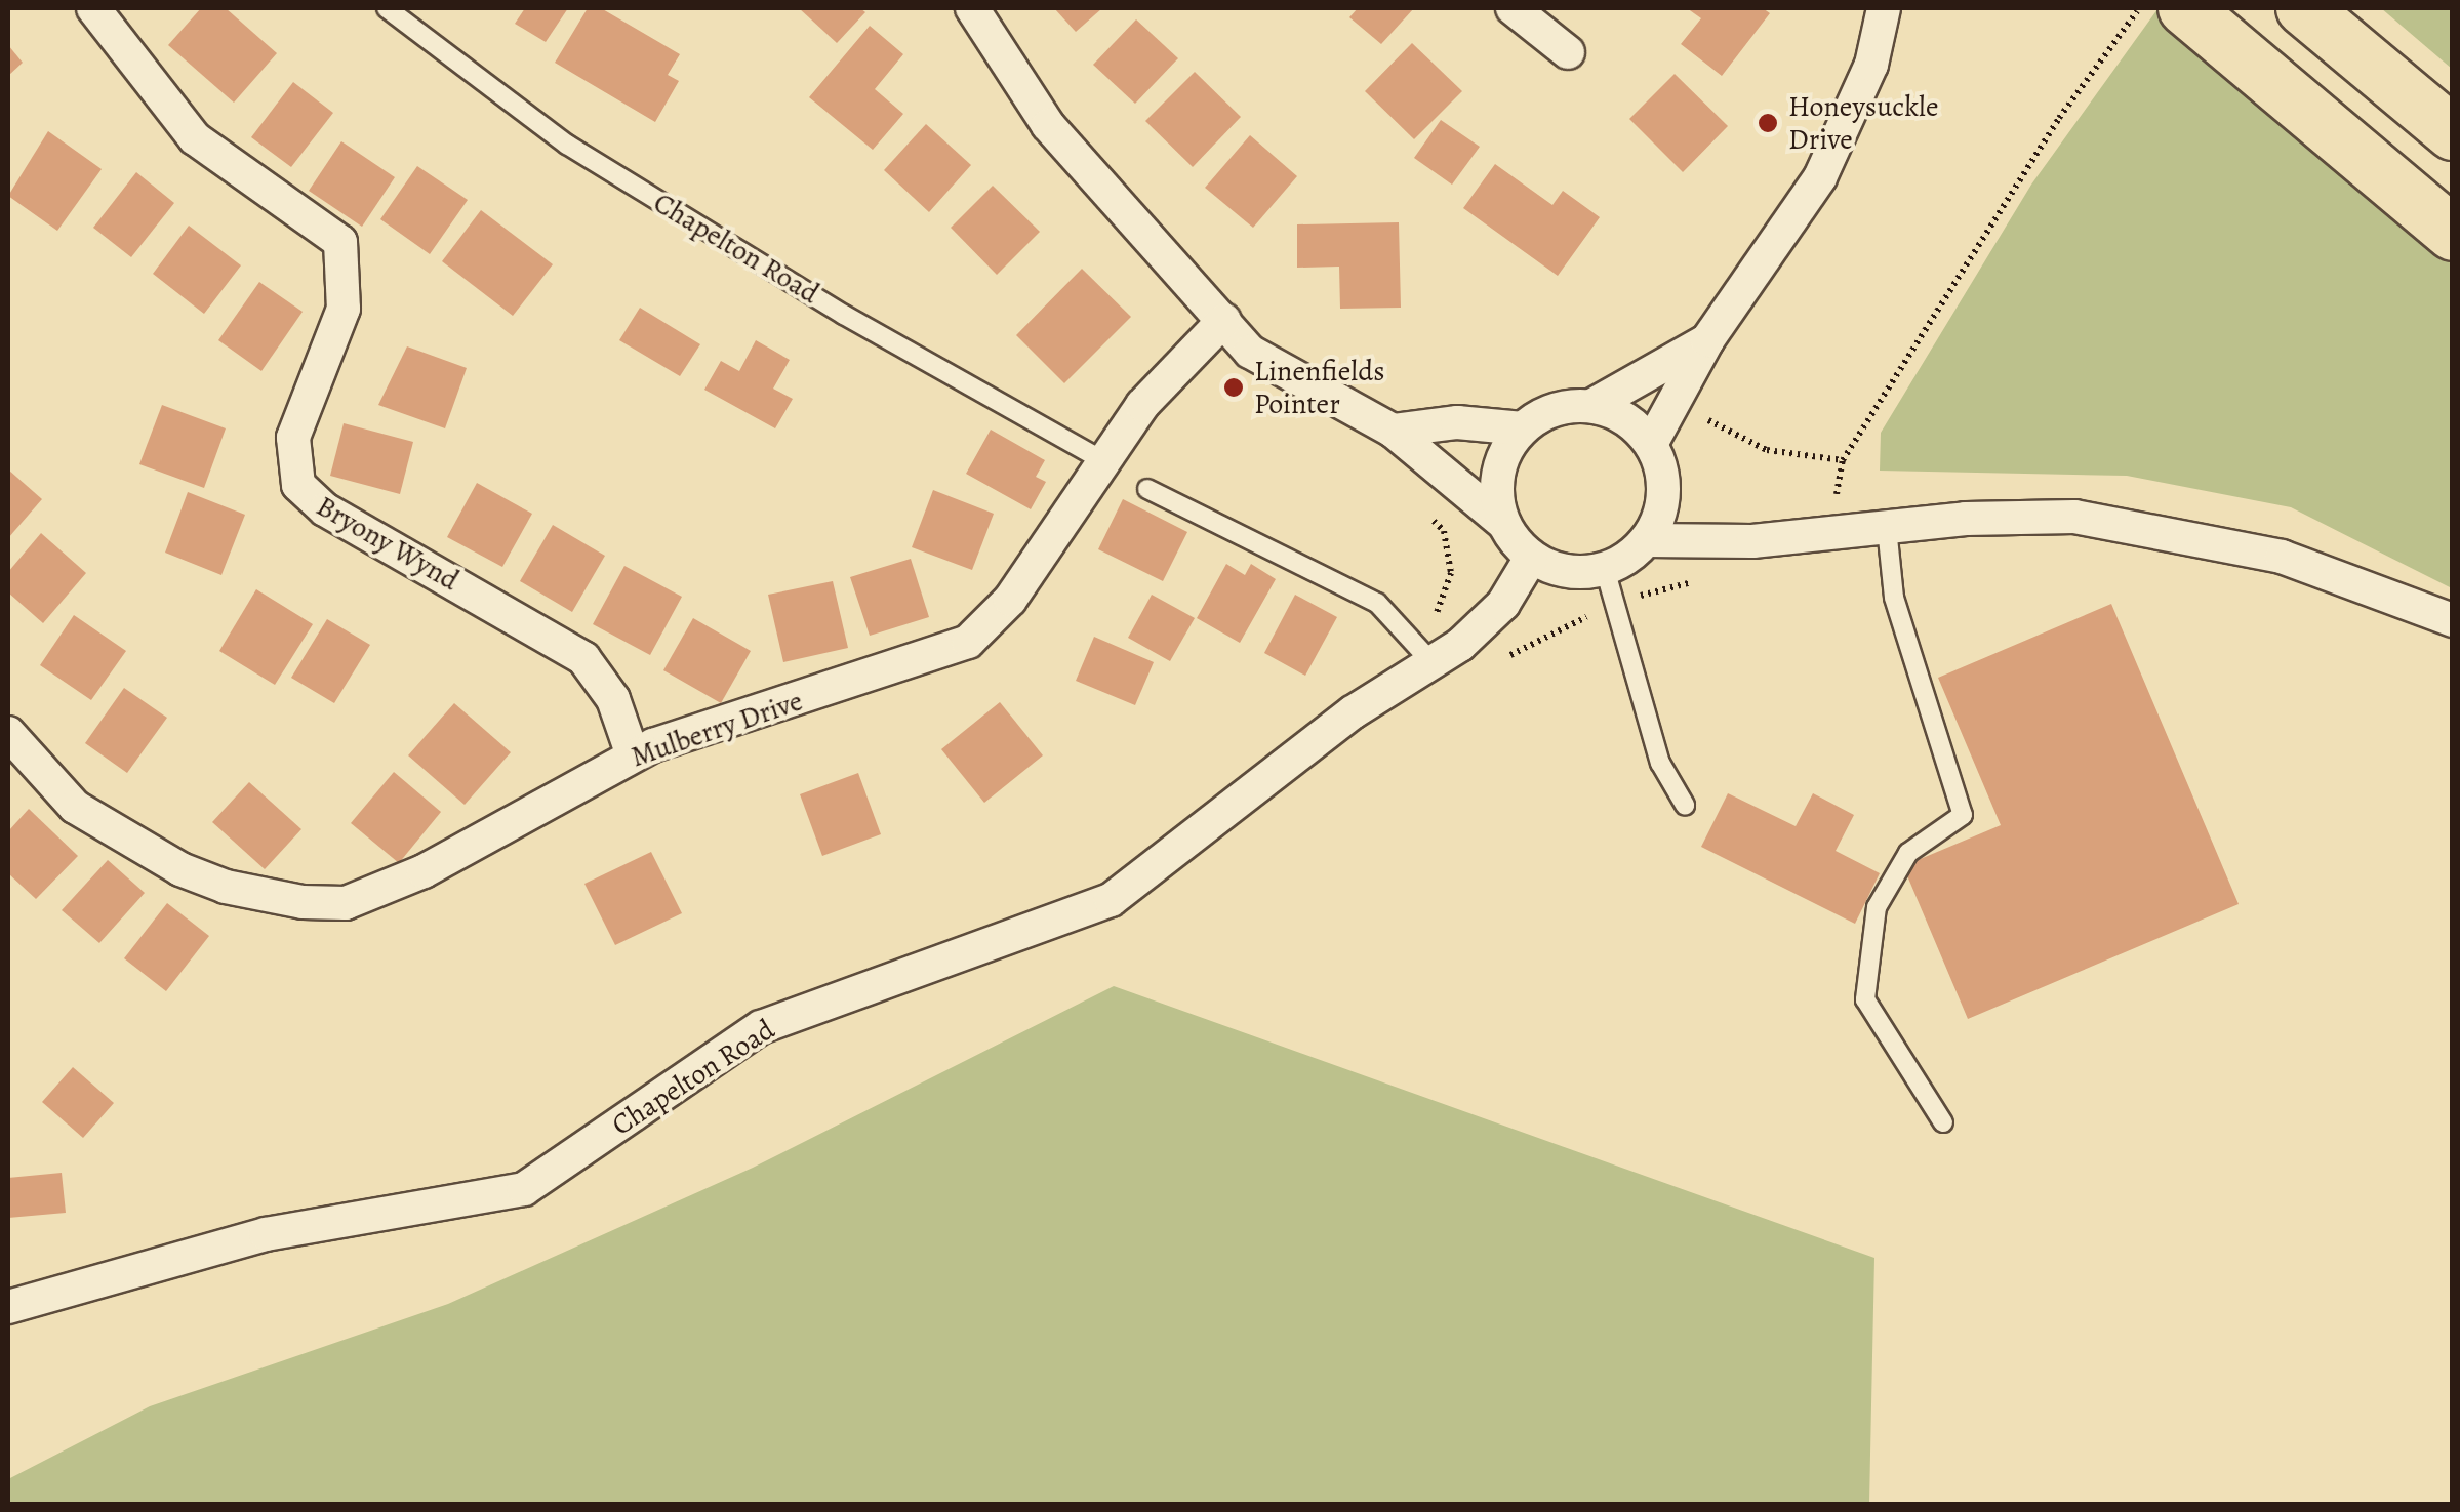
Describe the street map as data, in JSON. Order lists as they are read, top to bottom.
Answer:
{
  "streets": {
    "street": ["Chapelton Road", "Bryony Wynd", "Mulberry Drive"]
  },
  "crossings": [
    ["Chapelton Road", "Mulberry Drive"],
    ["Bryony Wynd", "Mulberry Drive"]
  ],
  "places": ["Honeysuckle Drive", "Linenfields Pointer"]
}
